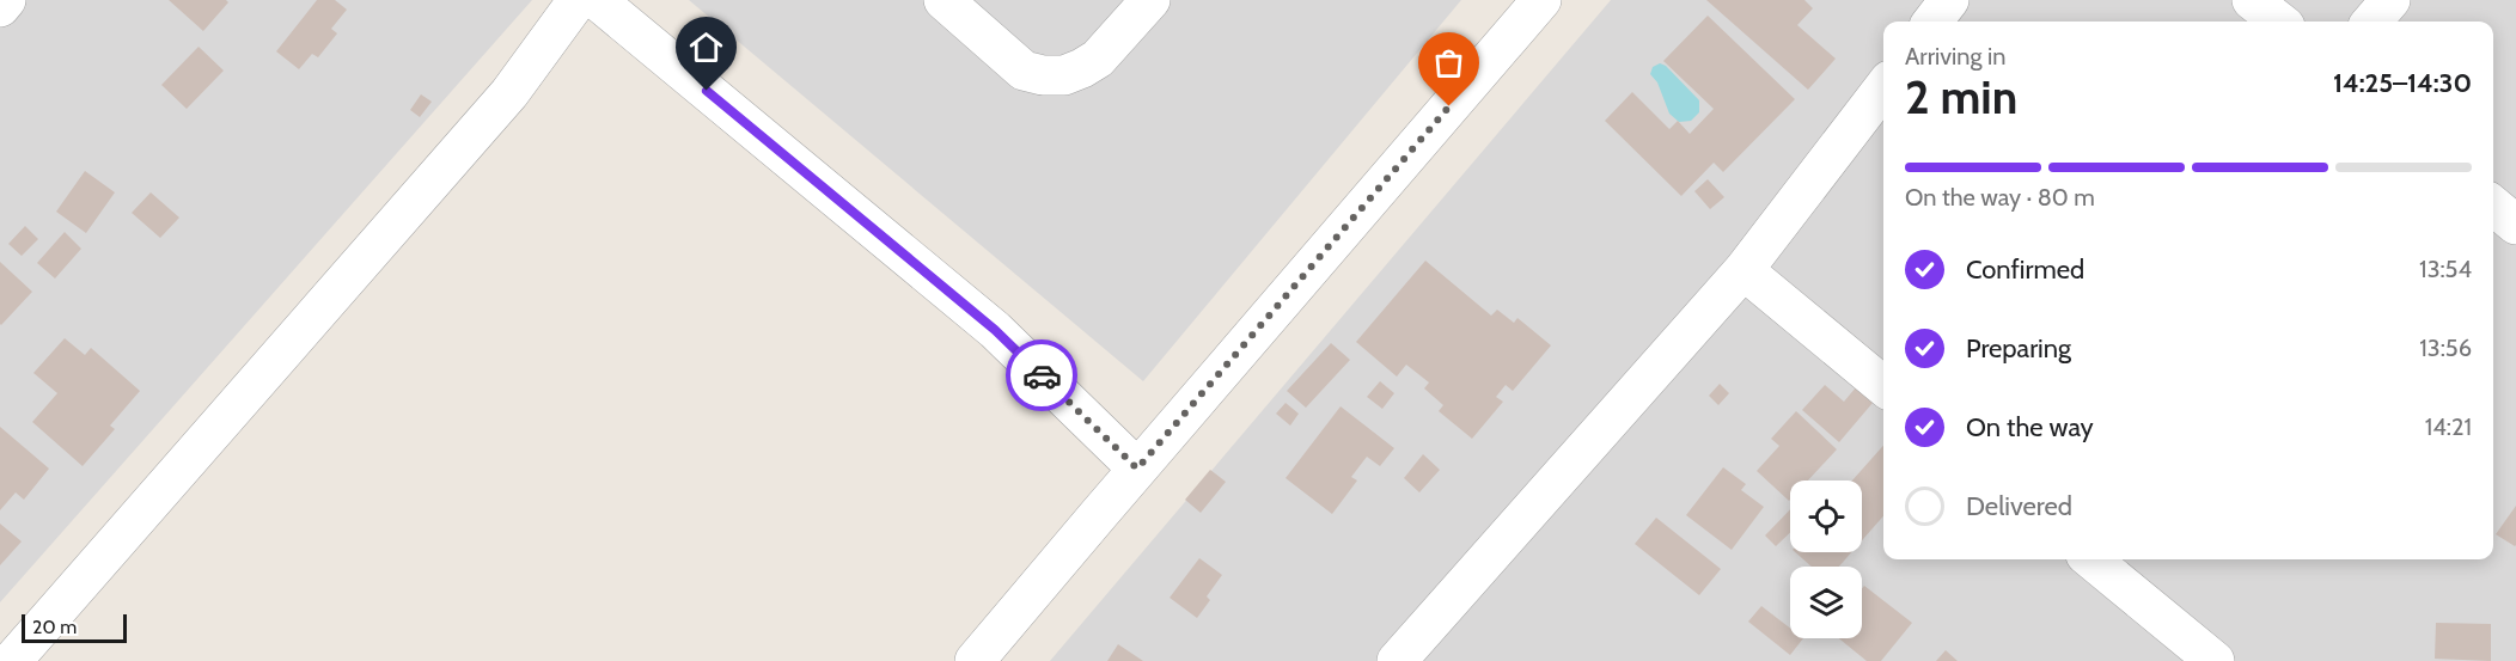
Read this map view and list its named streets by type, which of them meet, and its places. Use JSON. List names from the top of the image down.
{
  "scale_bar": "20 m",
  "page": {
    "heading": ["2 min", "Arriving in", "14:25–14:30"],
    "bar": "On the way · 80 m",
    "list": [
      ["Confirmed", "13:54"],
      ["Preparing", "13:56"],
      ["On the way", "14:21"],
      "Delivered"
    ],
    "scale": "20 m"
  }
}
